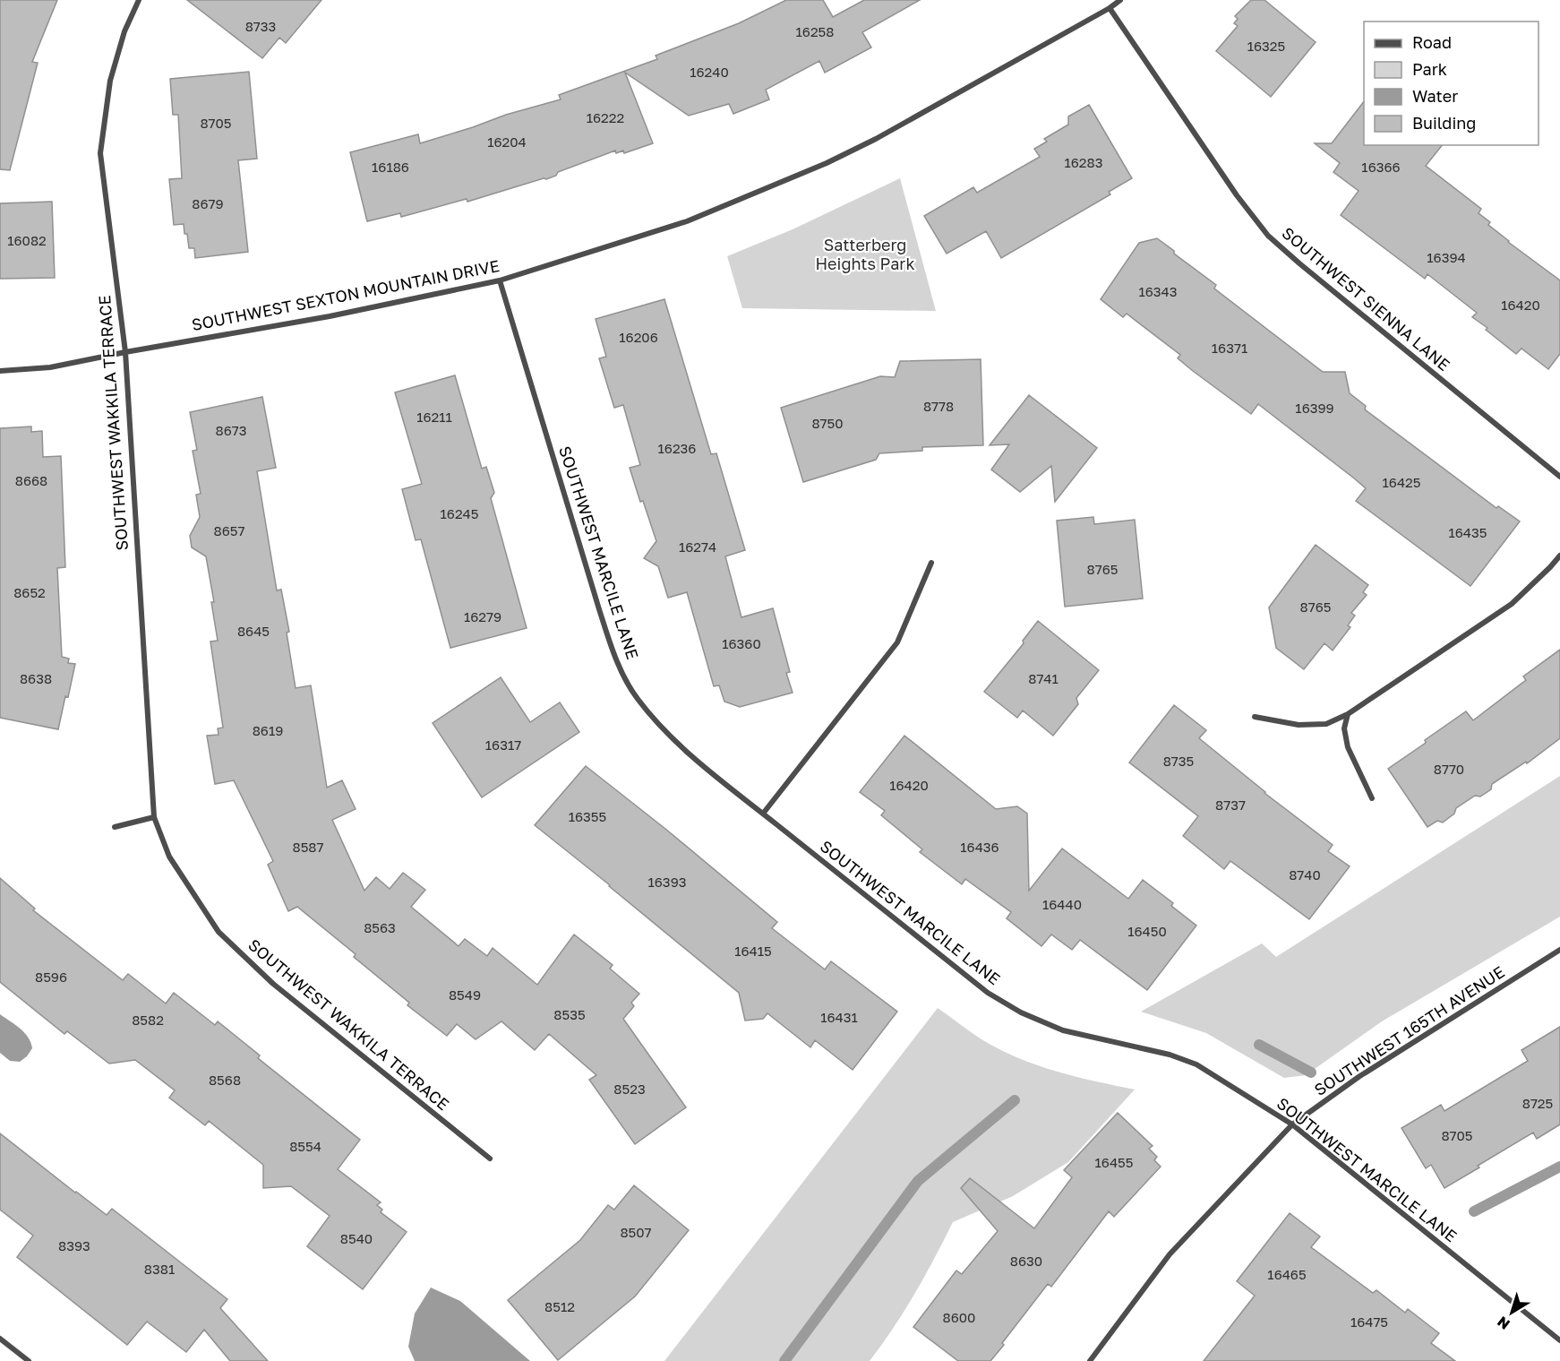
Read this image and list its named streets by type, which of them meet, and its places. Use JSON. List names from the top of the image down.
{
  "streets": {
    "street": [
      "SOUTHWEST SEXTON MOUNTAIN DRIVE",
      "SOUTHWEST SIENNA LANE",
      "SOUTHWEST WAKKILA TERRACE",
      "SOUTHWEST MARCILE LANE",
      "SOUTHWEST 165TH AVENUE"
    ]
  },
  "crossings": [
    ["SOUTHWEST SEXTON MOUNTAIN DRIVE", "SOUTHWEST SIENNA LANE"],
    ["SOUTHWEST SEXTON MOUNTAIN DRIVE", "SOUTHWEST WAKKILA TERRACE"],
    ["SOUTHWEST SEXTON MOUNTAIN DRIVE", "SOUTHWEST MARCILE LANE"],
    ["SOUTHWEST MARCILE LANE", "SOUTHWEST 165TH AVENUE"]
  ],
  "parks": ["Satterberg Heights Park"],
  "house_numbers": [
    "8733",
    "16258",
    "16325",
    "16240",
    "16222",
    "8705",
    "16204",
    "16283",
    "16186",
    "16366",
    "8679",
    "16082",
    "16394",
    "16343",
    "16420",
    "16206",
    "16371",
    "8778",
    "16399",
    "16211",
    "8750",
    "8673",
    "16236",
    "8668",
    "16425",
    "16245",
    "8657",
    "16435",
    "16274",
    "8765",
    "8652",
    "8765",
    "16279",
    "8645",
    "16360",
    "8638",
    "8741",
    "8619",
    "16317",
    "8735",
    "8770",
    "16420",
    "8737",
    "16355",
    "8587",
    "16436",
    "8740",
    "16393",
    "16440",
    "8563",
    "16450",
    "16415",
    "8596",
    "8549",
    "8535",
    "16431",
    "8582",
    "8568",
    "8523",
    "8725",
    "8705",
    "8554",
    "16455",
    "8507",
    "8540",
    "8393",
    "8630",
    "8381",
    "16465",
    "8512",
    "8600",
    "16475"
  ],
  "legend": [
    "Road",
    "Park",
    "Water",
    "Building"
  ],
  "north": "bottom left"
}
